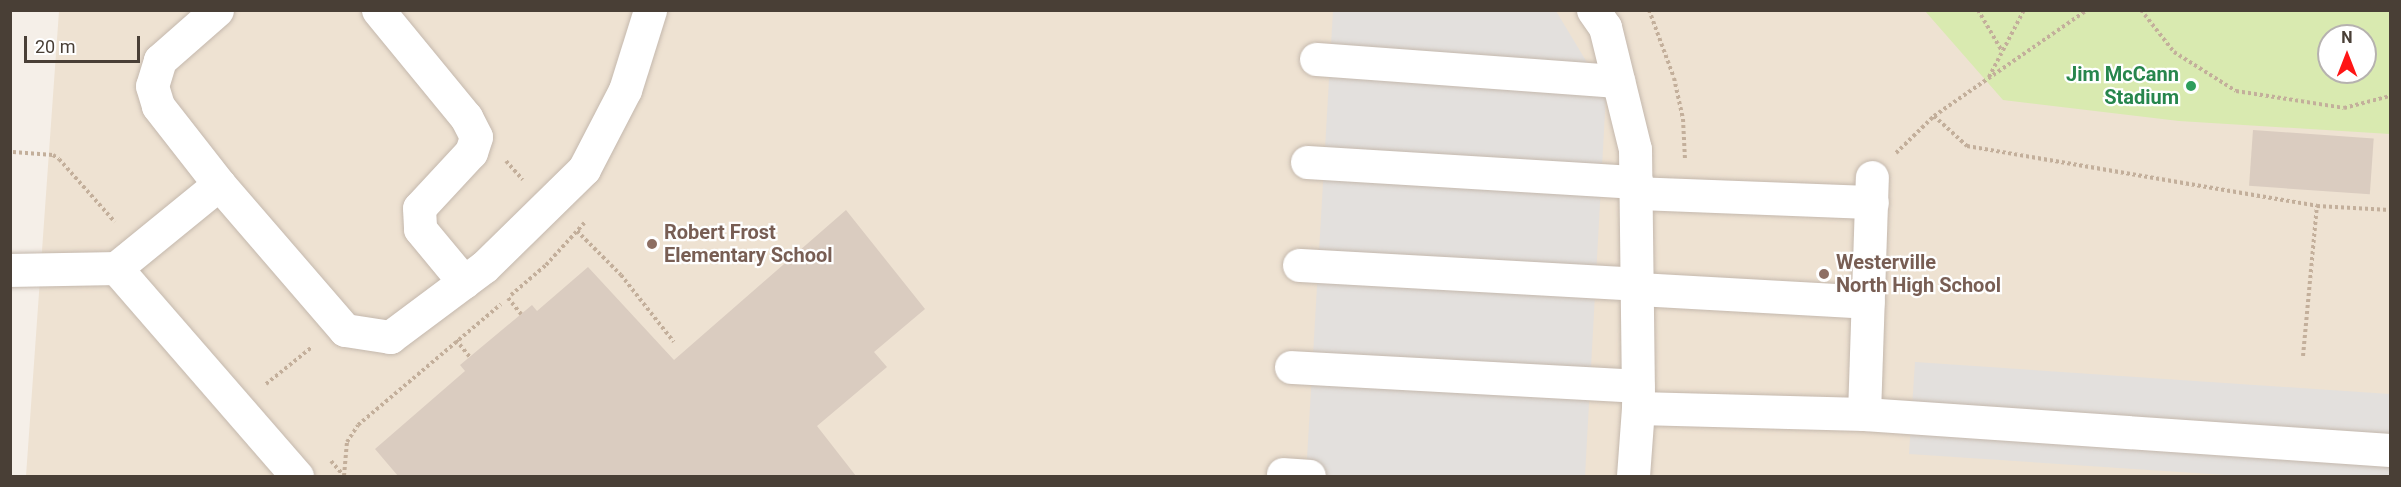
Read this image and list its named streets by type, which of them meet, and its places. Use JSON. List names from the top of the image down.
{
  "places": ["Jim McCann Stadium", "Robert Frost Elementary School", "Westerville North High School"],
  "scale_bar": "20 m",
  "north": "top"
}
